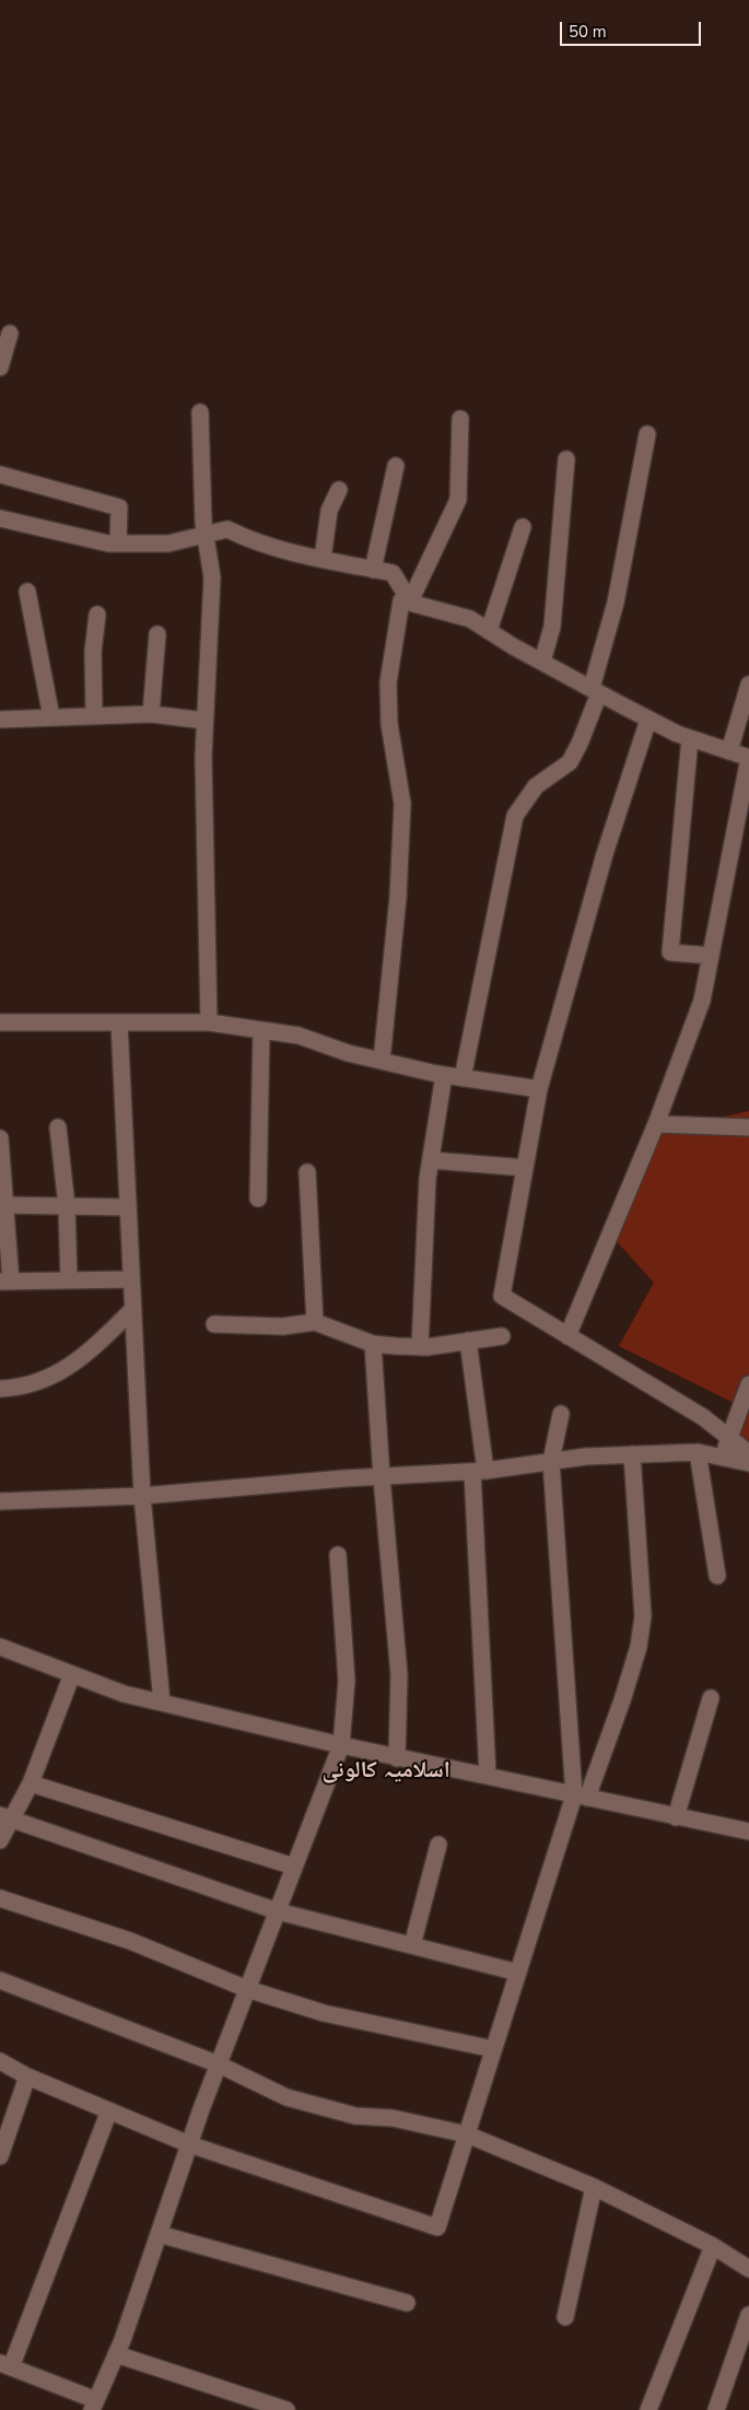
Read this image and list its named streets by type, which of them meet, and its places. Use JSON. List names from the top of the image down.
{
  "districts": ["اسلامیہ کالونی"],
  "scale_bar": "50 m"
}
